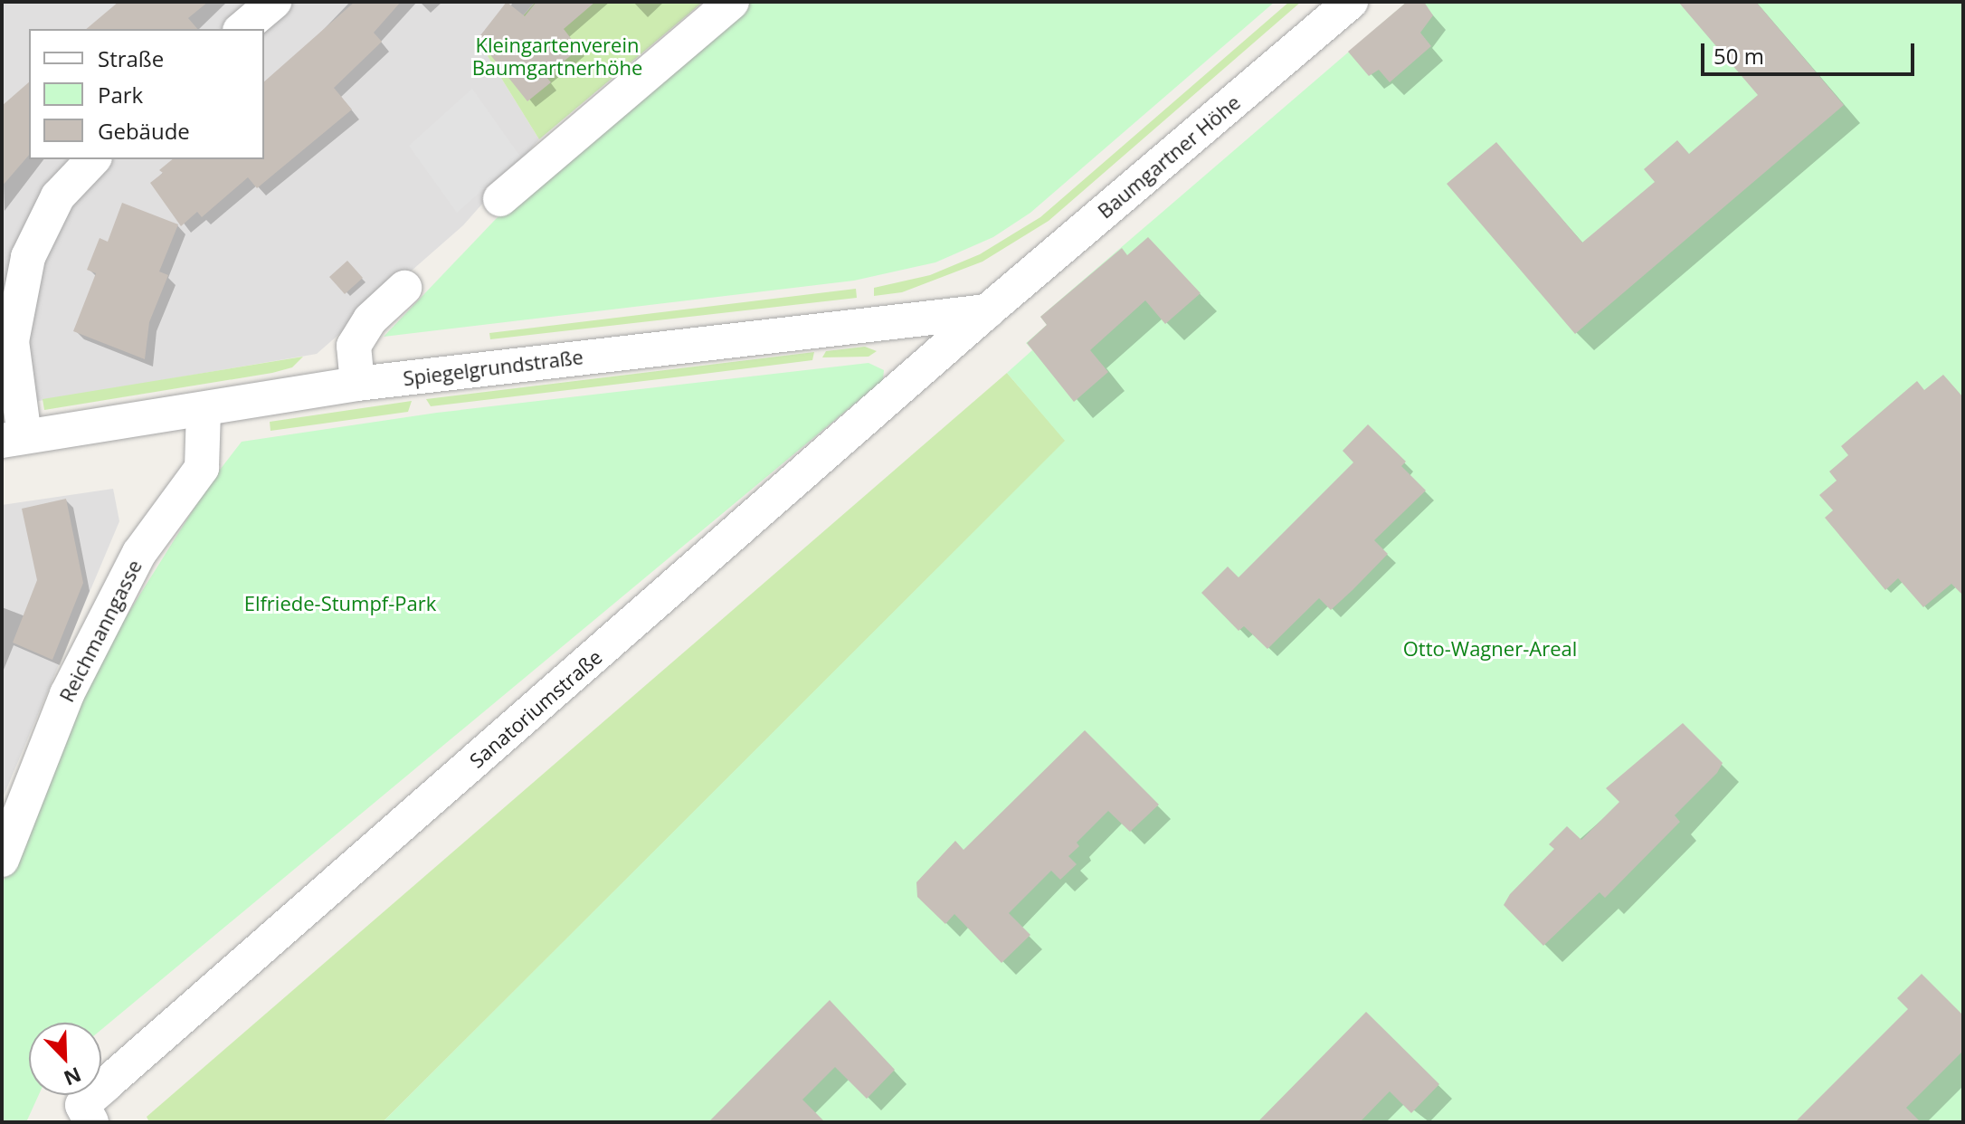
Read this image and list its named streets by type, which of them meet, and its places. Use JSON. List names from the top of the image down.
{
  "streets": {
    "street": [
      "Baumgartner Höhe",
      "Spiegelgrundstraße",
      "Reichmanngasse",
      "Sanatoriumstraße"
    ]
  },
  "crossings": [
    ["Baumgartner Höhe", "Spiegelgrundstraße"],
    ["Baumgartner Höhe", "Sanatoriumstraße"],
    ["Spiegelgrundstraße", "Reichmanngasse"],
    ["Spiegelgrundstraße", "Sanatoriumstraße"]
  ],
  "parks": ["Kleingartenverein Baumgartnerhöhe", "Elfriede-Stumpf-Park", "Otto-Wagner-Areal"],
  "legend": ["Straße", "Park", "Gebäude"],
  "scale_bar": "50 m",
  "north": "bottom right"
}
